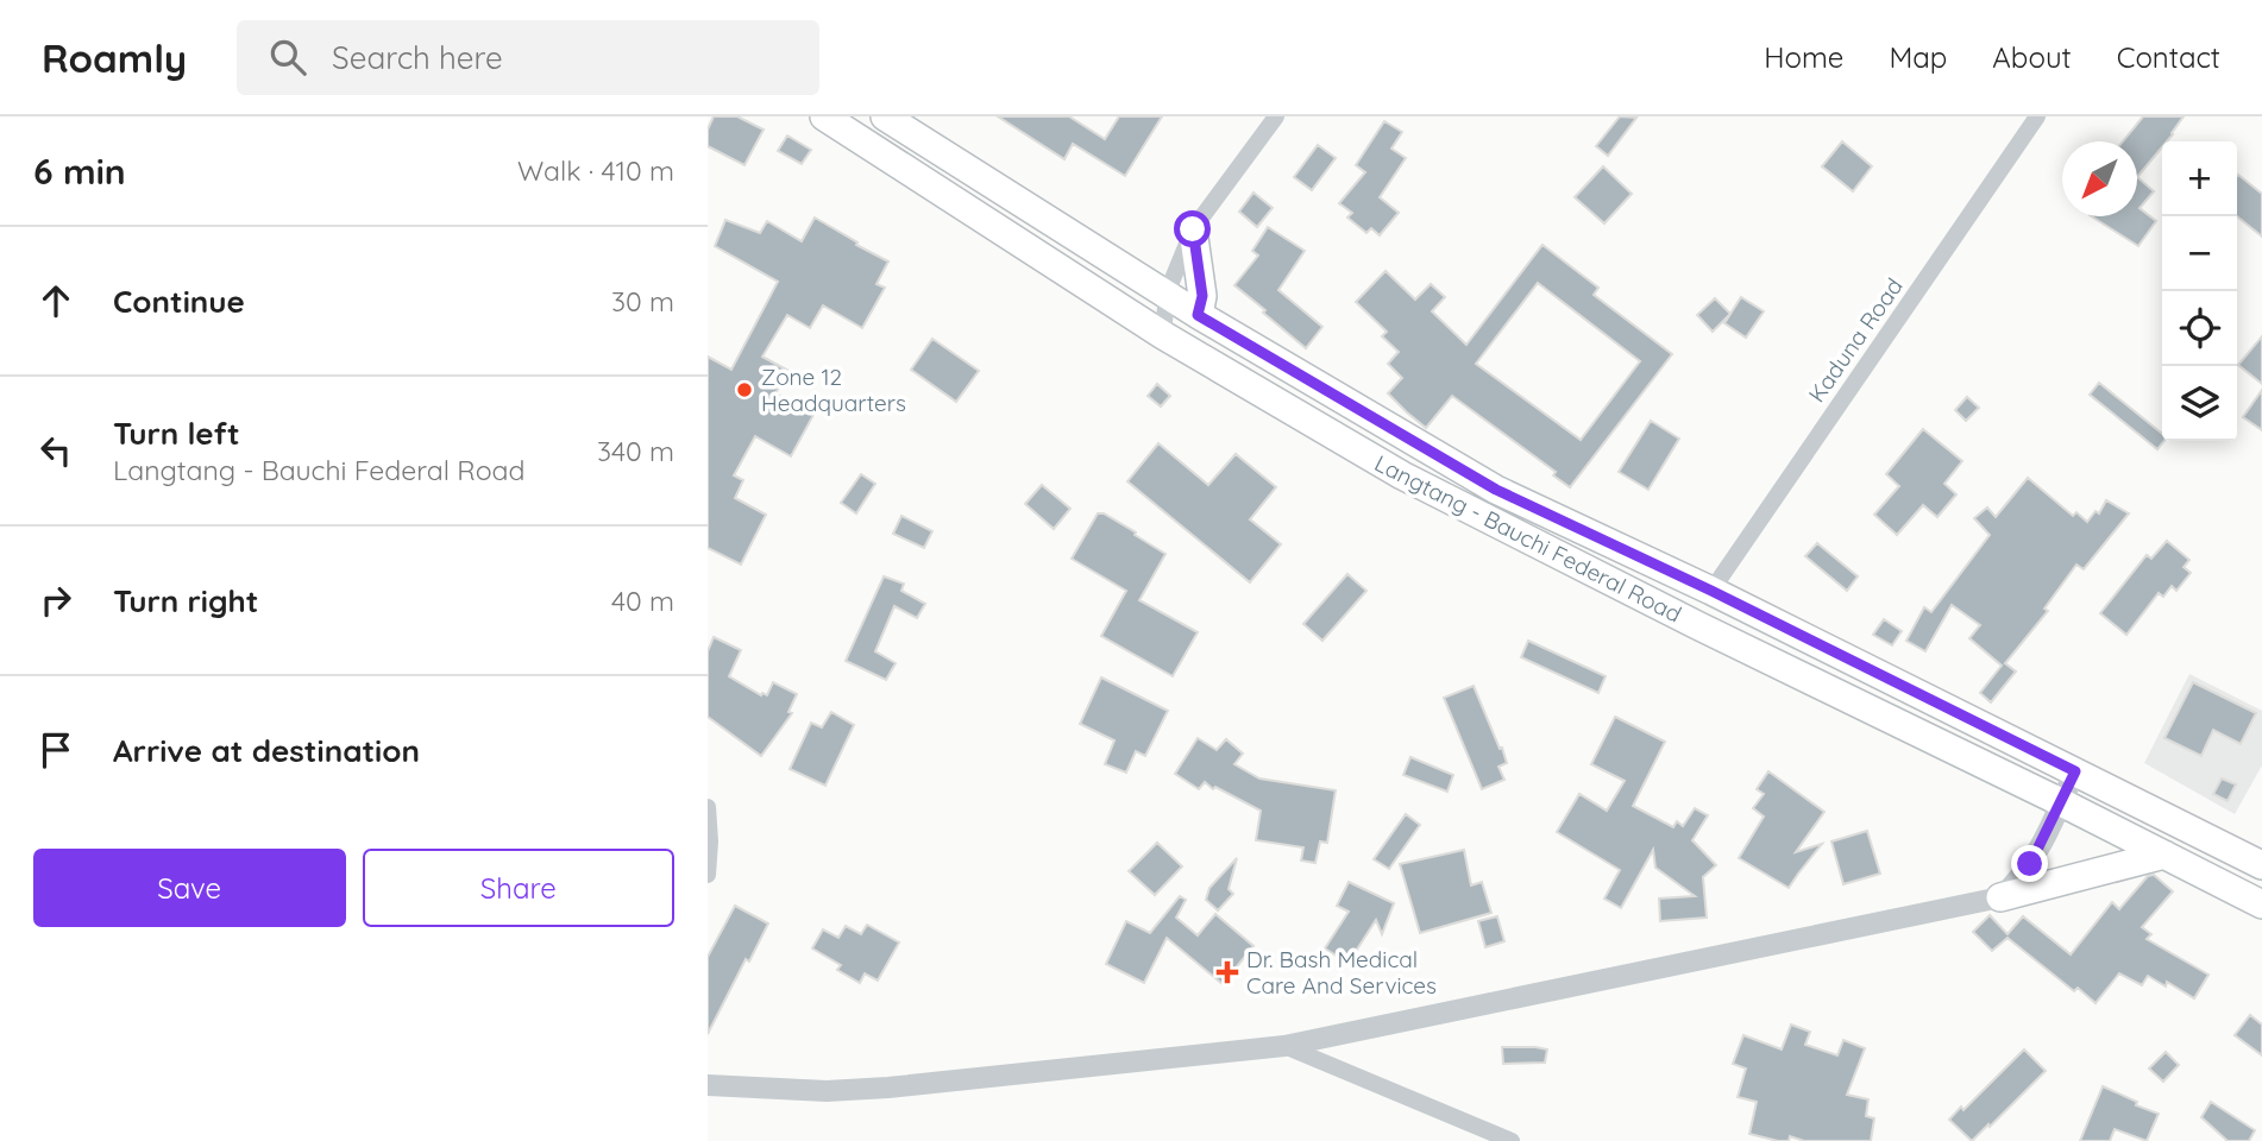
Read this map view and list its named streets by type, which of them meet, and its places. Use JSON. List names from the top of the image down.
{
  "streets": {
    "main road": ["Langtang - Bauchi Federal Road"],
    "street": ["Kaduna Road"]
  },
  "crossings": [
    ["Kaduna Road", "Langtang - Bauchi Federal Road"]
  ],
  "places": {
    "other": ["Zone 12 Headquarters"],
    "health": ["Dr. Bash Medical Care And Services"]
  },
  "north": "bottom left",
  "page": {
    "header": "Roamly",
    "search": "Search here",
    "nav": [
      "Home",
      "Map",
      "About",
      "Contact"
    ],
    "heading": ["6 min", "Walk · 410 m"],
    "map_buttons": ["+", "−"],
    "list": [
      ["Continue", "30 m"],
      ["Turn left", "Langtang - Bauchi Federal Road", "340 m"],
      ["Turn right", "40 m"],
      "Arrive at destination"
    ],
    "buttons": ["Save", "Share"]
  }
}
